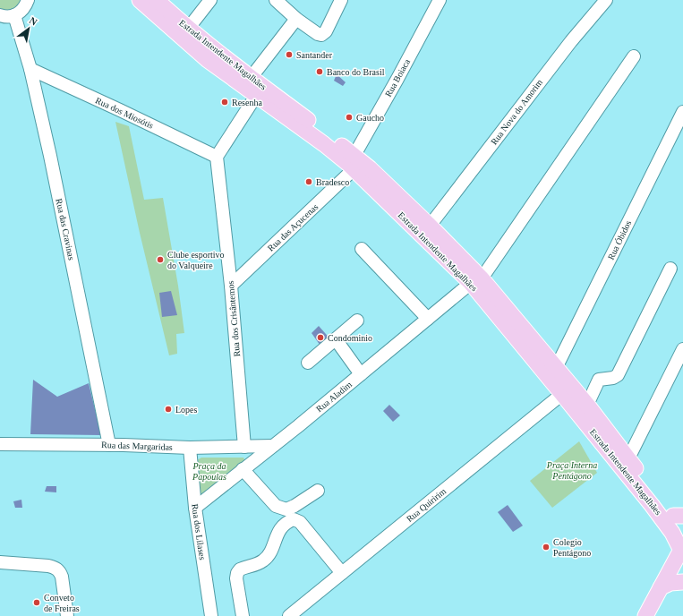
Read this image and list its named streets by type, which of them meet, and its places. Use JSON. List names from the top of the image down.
{
  "streets": {
    "main road": ["Estrada Intendente Magalhães"],
    "street": [
      "Rua Boiaca",
      "Rua Nova do Amorim",
      "Rua dos Miosótis",
      "Rua das Açucenas",
      "Rua das Cravinas",
      "Rua Óbidos",
      "Rua dos Crisântemos",
      "Rua Aladim",
      "Rua das Margaridas",
      "Rua Quiririm",
      "Rua dos Lilases"
    ]
  },
  "crossings": [
    ["Estrada Intendente Magalhães", "Rua Boiaca"],
    ["Estrada Intendente Magalhães", "Rua Nova do Amorim"],
    ["Estrada Intendente Magalhães", "Rua das Açucenas"],
    ["Estrada Intendente Magalhães", "Rua Óbidos"],
    ["Estrada Intendente Magalhães", "Rua Aladim"],
    ["Estrada Intendente Magalhães", "Rua Quiririm"],
    ["Rua Boiaca", "Rua das Açucenas"],
    ["Rua dos Miosótis", "Rua das Cravinas"],
    ["Rua dos Miosótis", "Rua dos Crisântemos"],
    ["Rua das Açucenas", "Rua dos Crisântemos"],
    ["Rua das Cravinas", "Rua das Margaridas"],
    ["Rua dos Crisântemos", "Rua das Margaridas"],
    ["Rua Aladim", "Rua das Margaridas"],
    ["Rua Aladim", "Rua dos Lilases"],
    ["Rua das Margaridas", "Rua dos Lilases"]
  ],
  "parks": ["Praça Interna Pentágono", "Praça da Papoulas"],
  "places": [
    "Santander",
    "Banco do Brasil",
    "Resenha",
    "Gaucho",
    "Bradesco",
    "Clube esportivo do Valqueire",
    "Condominio",
    "Lopes",
    "Colegio Pentágono",
    "Conveto de Freiras"
  ],
  "north": "top right"
}
